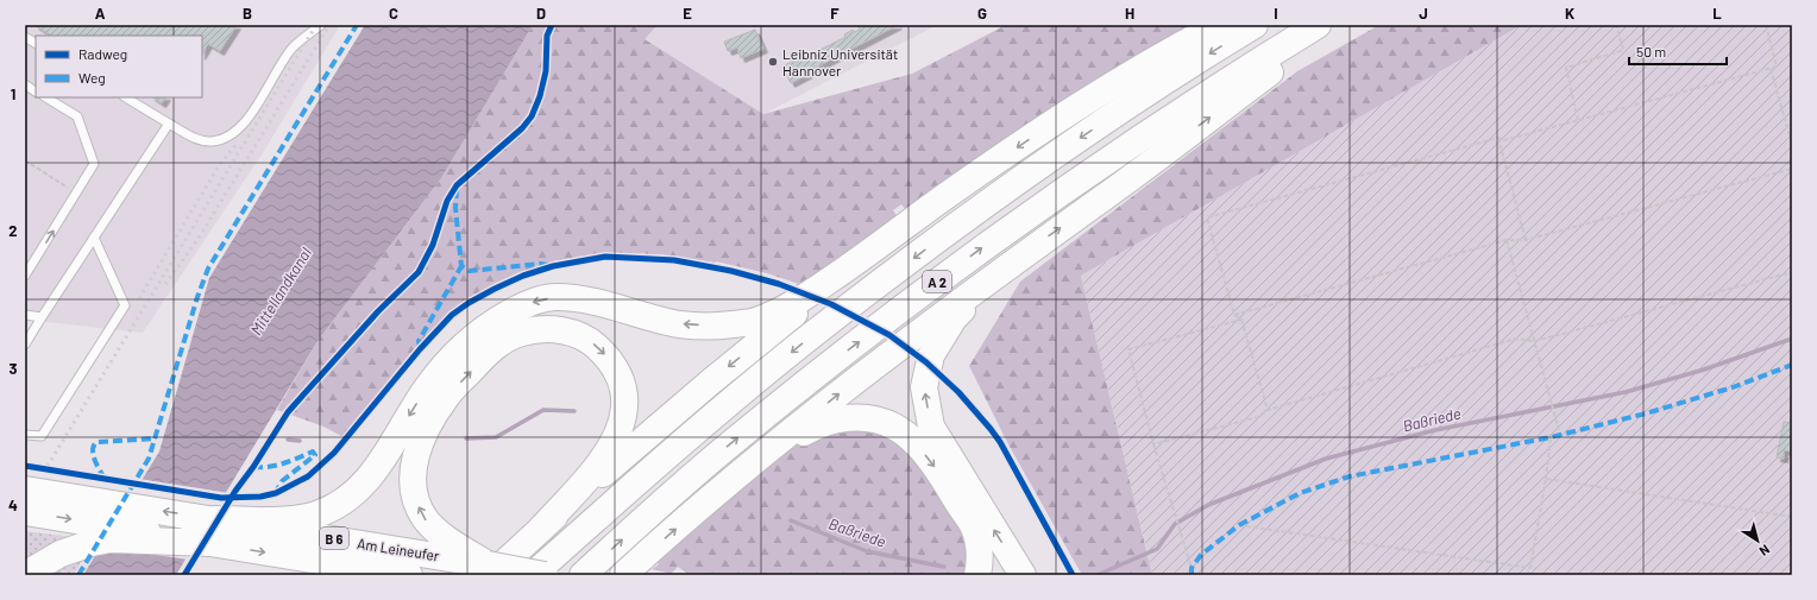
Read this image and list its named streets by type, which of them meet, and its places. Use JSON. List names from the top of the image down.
{
  "streets": {
    "highway": ["A 2", "B 6", "Am Leineufer"]
  },
  "water": ["Mittellandkanal", "Baßriede"],
  "places": ["Leibniz Universität Hannover"],
  "legend": ["Radweg", "Weg"],
  "scale_bar": "50 m",
  "north": "bottom right",
  "grid": {
    "columns": [
      "A",
      "B",
      "C",
      "D",
      "E",
      "F",
      "G",
      "H",
      "I",
      "J",
      "K",
      "L"
    ],
    "rows": [
      "1",
      "2",
      "3",
      "4"
    ]
  }
}
